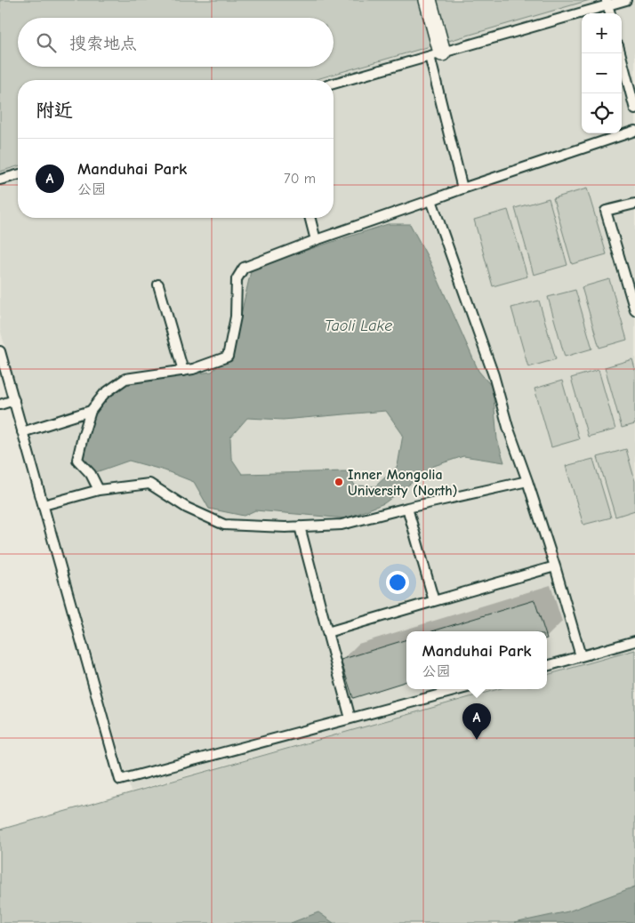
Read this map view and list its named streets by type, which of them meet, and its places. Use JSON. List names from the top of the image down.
{
  "water": ["Taoli Lake"],
  "places": ["Inner Mongolia University (North)"],
  "page": {
    "map_buttons": ["+", "−"],
    "search": "搜索地点",
    "heading": "附近",
    "list": [
      {
        "mark": "A",
        "name": "Manduhai Park",
        "note": "公园",
        "value": "70 m"
      }
    ],
    "popup": ["Manduhai Park", "公园"],
    "pins": "A"
  }
}
